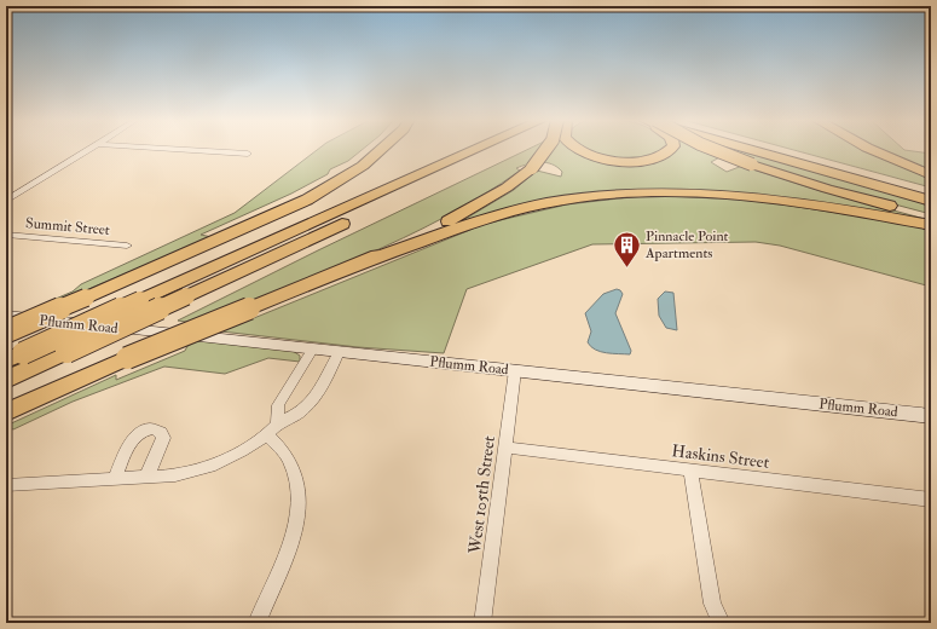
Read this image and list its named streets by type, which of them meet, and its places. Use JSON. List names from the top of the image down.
{
  "streets": {
    "main road": ["Pflumm Road"],
    "street": ["Summit Street", "Haskins Street", "West 105th Street"]
  },
  "crossings": [
    ["Pflumm Road", "West 105th Street"],
    ["Haskins Street", "West 105th Street"]
  ],
  "places": {
    "building": ["Pinnacle Point Apartments"]
  }
}
